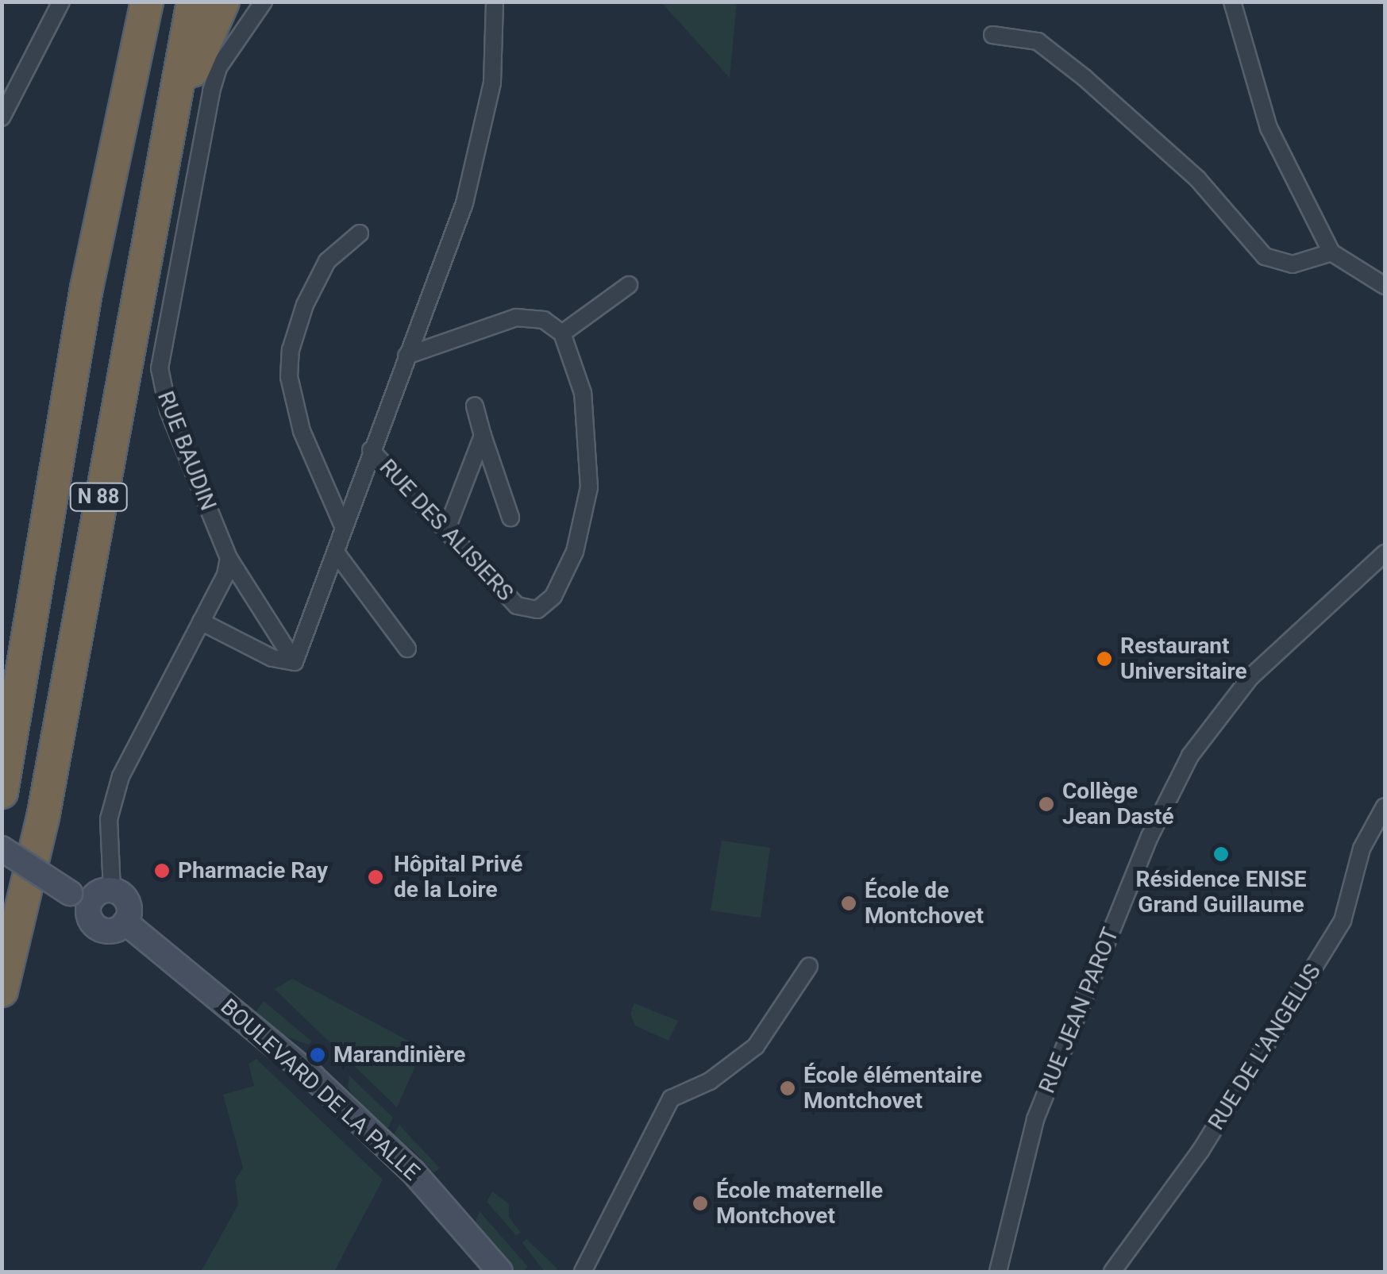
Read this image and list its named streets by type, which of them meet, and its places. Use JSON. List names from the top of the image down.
{
  "streets": {
    "highway": ["N 88"],
    "street": [
      "RUE BAUDIN",
      "RUE DES ALISIERS",
      "RUE JEAN PAROT",
      "RUE DE L'ANGELUS",
      "BOULEVARD DE LA PALLE"
    ]
  },
  "places": [
    "Restaurant Universitaire",
    "Collège Jean Dasté",
    "Résidence ENISE Grand Guillaume",
    "Pharmacie Ray",
    "Hôpital Privé de la Loire",
    "École de Montchovet",
    "Marandinière",
    "École élémentaire Montchovet",
    "École maternelle Montchovet"
  ]
}
